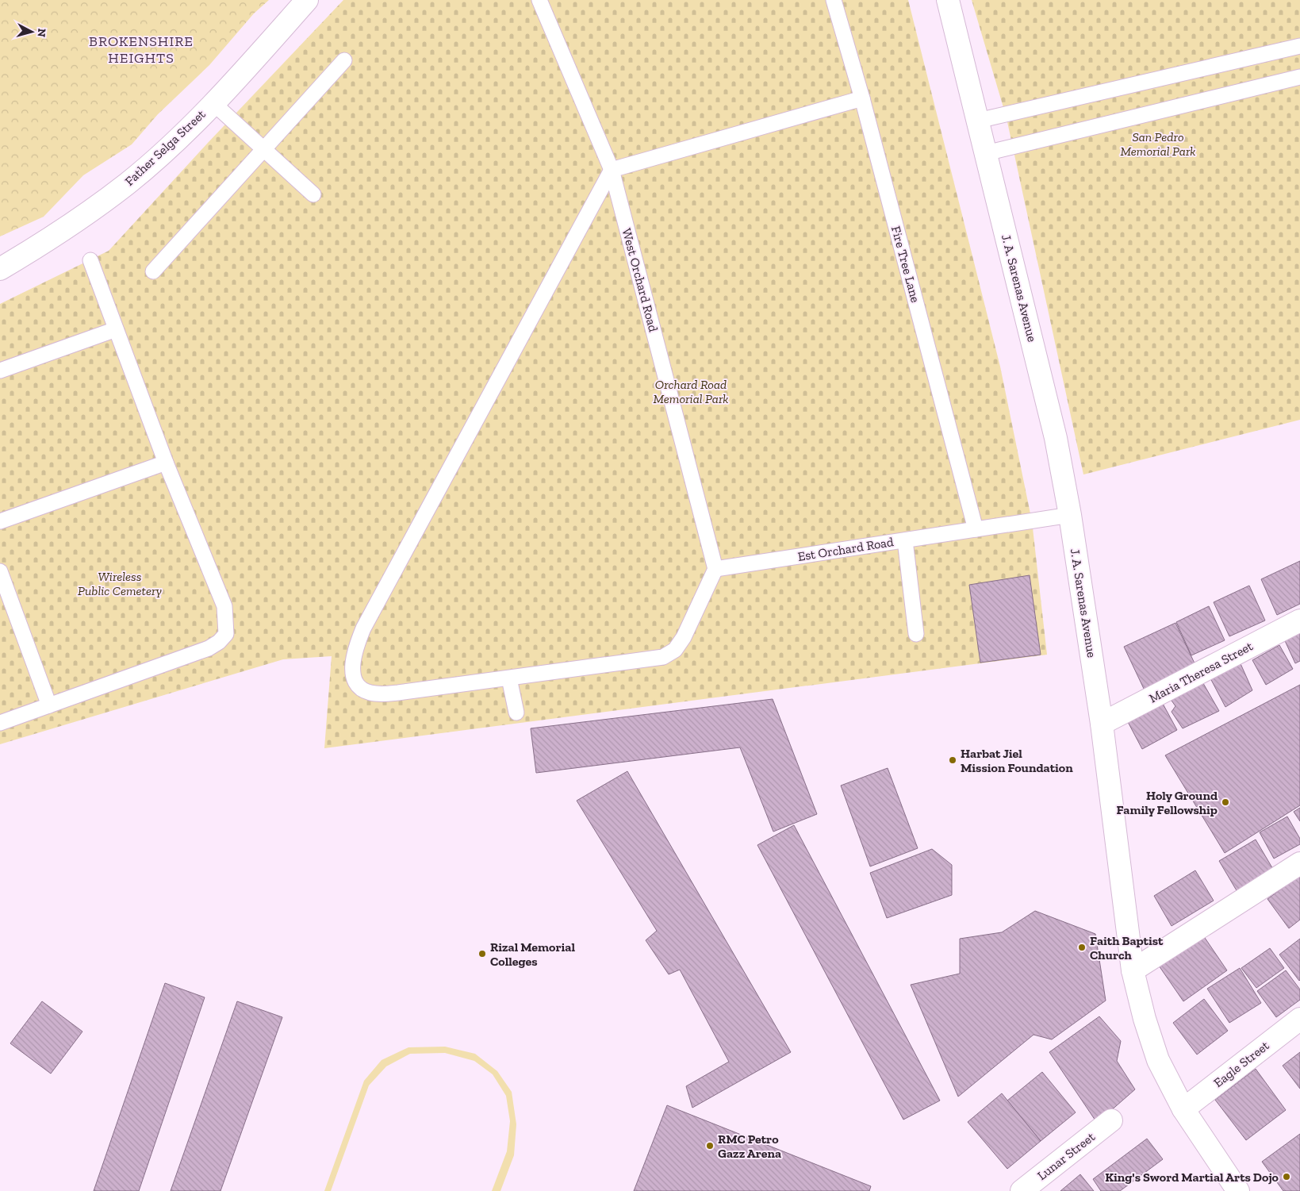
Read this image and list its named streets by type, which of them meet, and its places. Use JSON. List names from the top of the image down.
{
  "streets": {
    "main road": [
      "Father Selga Street",
      "J. A. Sarenas Avenue",
      "Maria Theresa Street",
      "Eagle Street",
      "Lunar Street"
    ],
    "lane": ["Fire Tree Lane", "West Orchard Road", "Est Orchard Road"]
  },
  "crossings": [
    ["Fire Tree Lane", "Est Orchard Road"],
    ["West Orchard Road", "Est Orchard Road"],
    ["J. A. Sarenas Avenue", "Est Orchard Road"],
    ["J. A. Sarenas Avenue", "Maria Theresa Street"],
    ["J. A. Sarenas Avenue", "Eagle Street"]
  ],
  "districts": ["BROKENSHIRE HEIGHTS"],
  "parks": ["San Pedro Memorial Park", "Orchard Road Memorial Park", "Wireless Public Cemetery"],
  "places": [
    "Harbat Jiel Mission Foundation",
    "Holy Ground Family Fellowship",
    "Faith Baptist Church",
    "Rizal Memorial Colleges",
    "RMC Petro Gazz Arena",
    "King's Sword Martial Arts Dojo"
  ],
  "north": "right"
}
